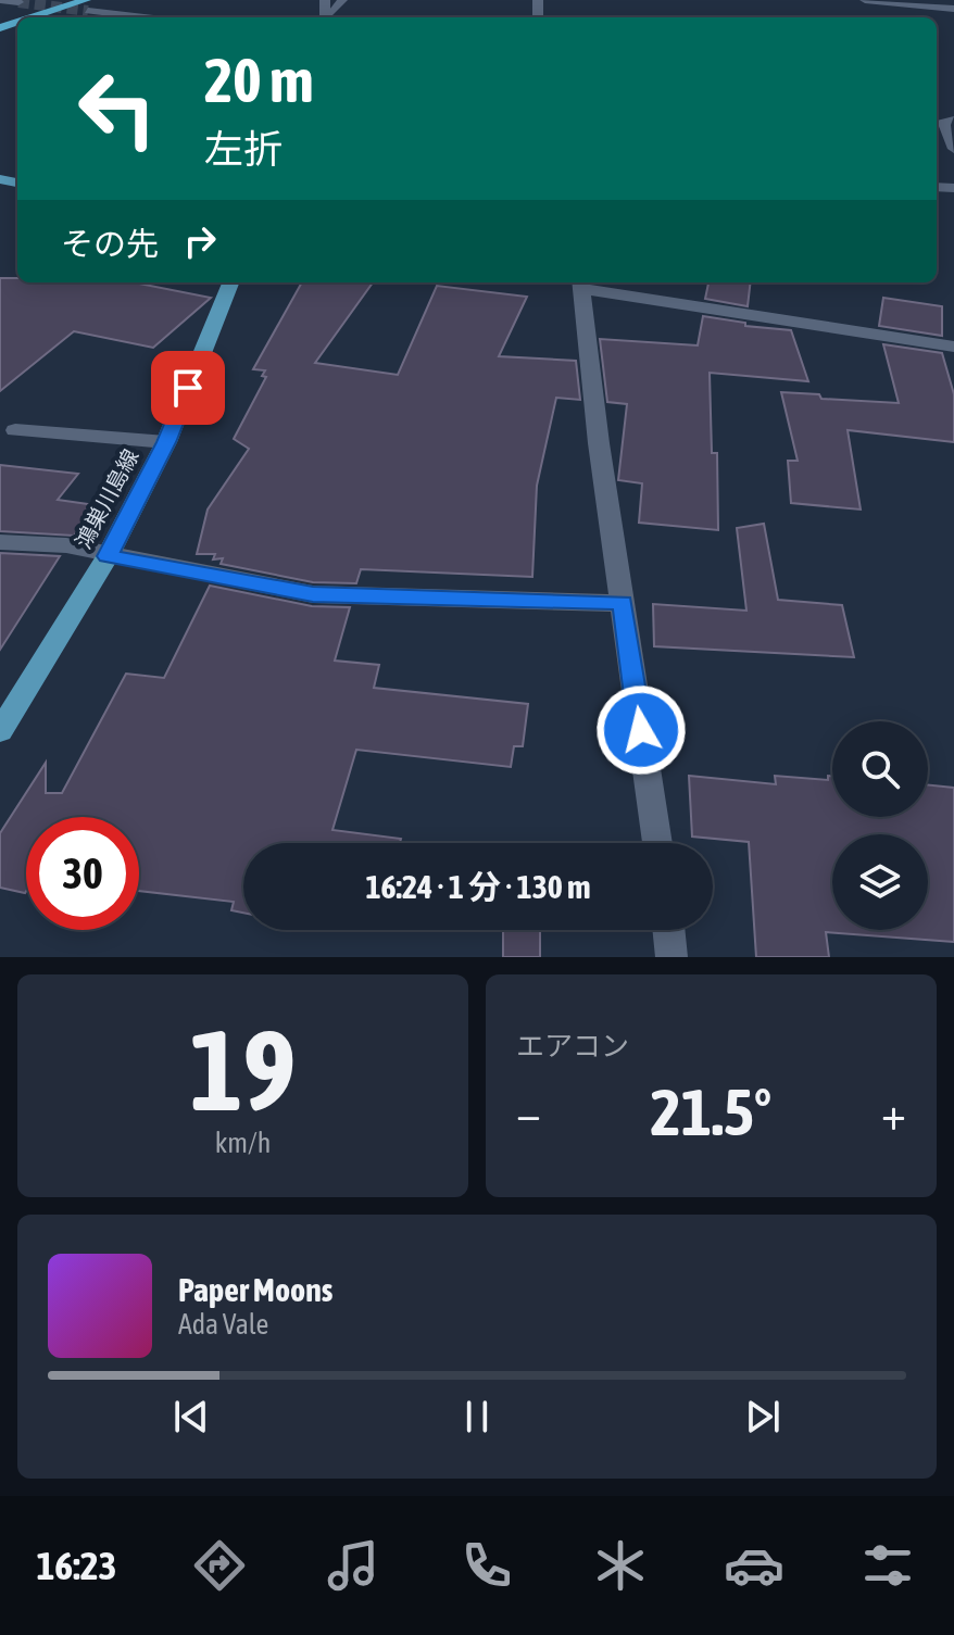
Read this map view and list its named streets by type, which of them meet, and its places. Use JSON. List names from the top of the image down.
{
  "streets": {
    "main road": ["鴻巣川島線"]
  },
  "page": {
    "turn": ["20 m", "左折"],
    "then": "その先",
    "limit": "30",
    "trip": "16:24 · 1 分 · 130 m",
    "tile": [
      ["19", "km/h"],
      "エアコン"
    ],
    "heat": ["−", "21.5°", "+"],
    "song": ["Paper Moons", "Ada Vale"],
    "tabs": "16:23"
  }
}
